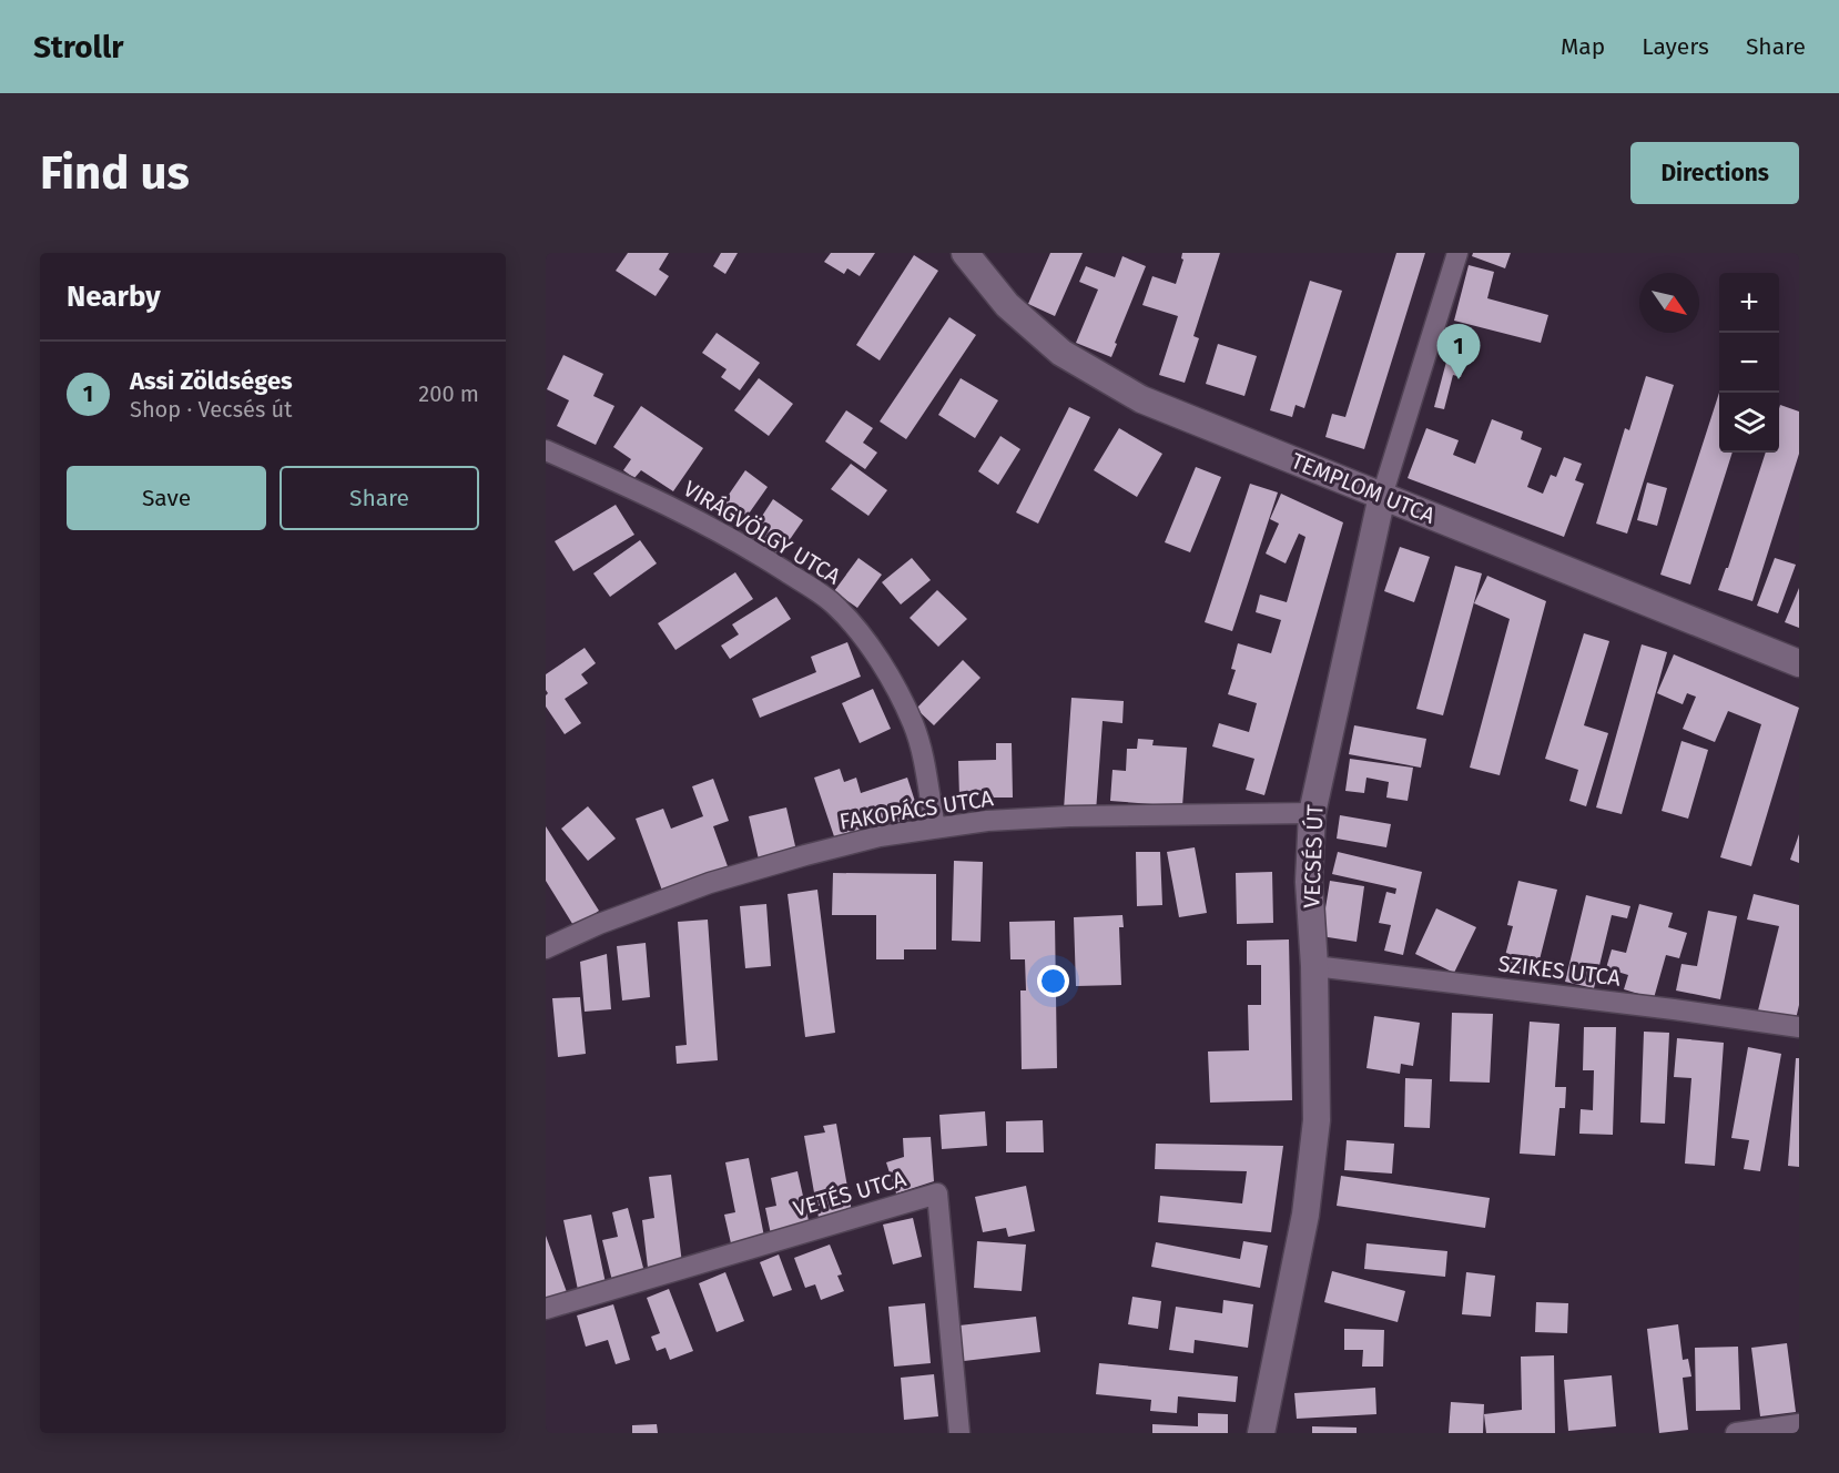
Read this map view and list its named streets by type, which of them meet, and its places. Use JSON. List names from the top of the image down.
{
  "streets": {
    "street": [
      "TEMPLOM UTCA",
      "VIRÁGVÖLGY UTCA",
      "FAKOPÁCS UTCA",
      "VECSÉS ÚT",
      "SZIKES UTCA",
      "VETÉS UTCA"
    ]
  },
  "crossings": [
    ["TEMPLOM UTCA", "VECSÉS ÚT"],
    ["VIRÁGVÖLGY UTCA", "FAKOPÁCS UTCA"],
    ["FAKOPÁCS UTCA", "VECSÉS ÚT"],
    ["VECSÉS ÚT", "SZIKES UTCA"]
  ],
  "north": "bottom right",
  "page": {
    "header": "Strollr",
    "nav": ["Map", "Layers", "Share"],
    "buttons": [
      "Directions",
      ["Save", "Share"]
    ],
    "title": "Find us",
    "heading": "Nearby",
    "map_buttons": ["+", "−"],
    "pins": "1",
    "list": [
      {
        "mark": "1",
        "name": "Assi Zöldséges",
        "note": "Shop · Vecsés út",
        "value": "200 m"
      }
    ]
  }
}
